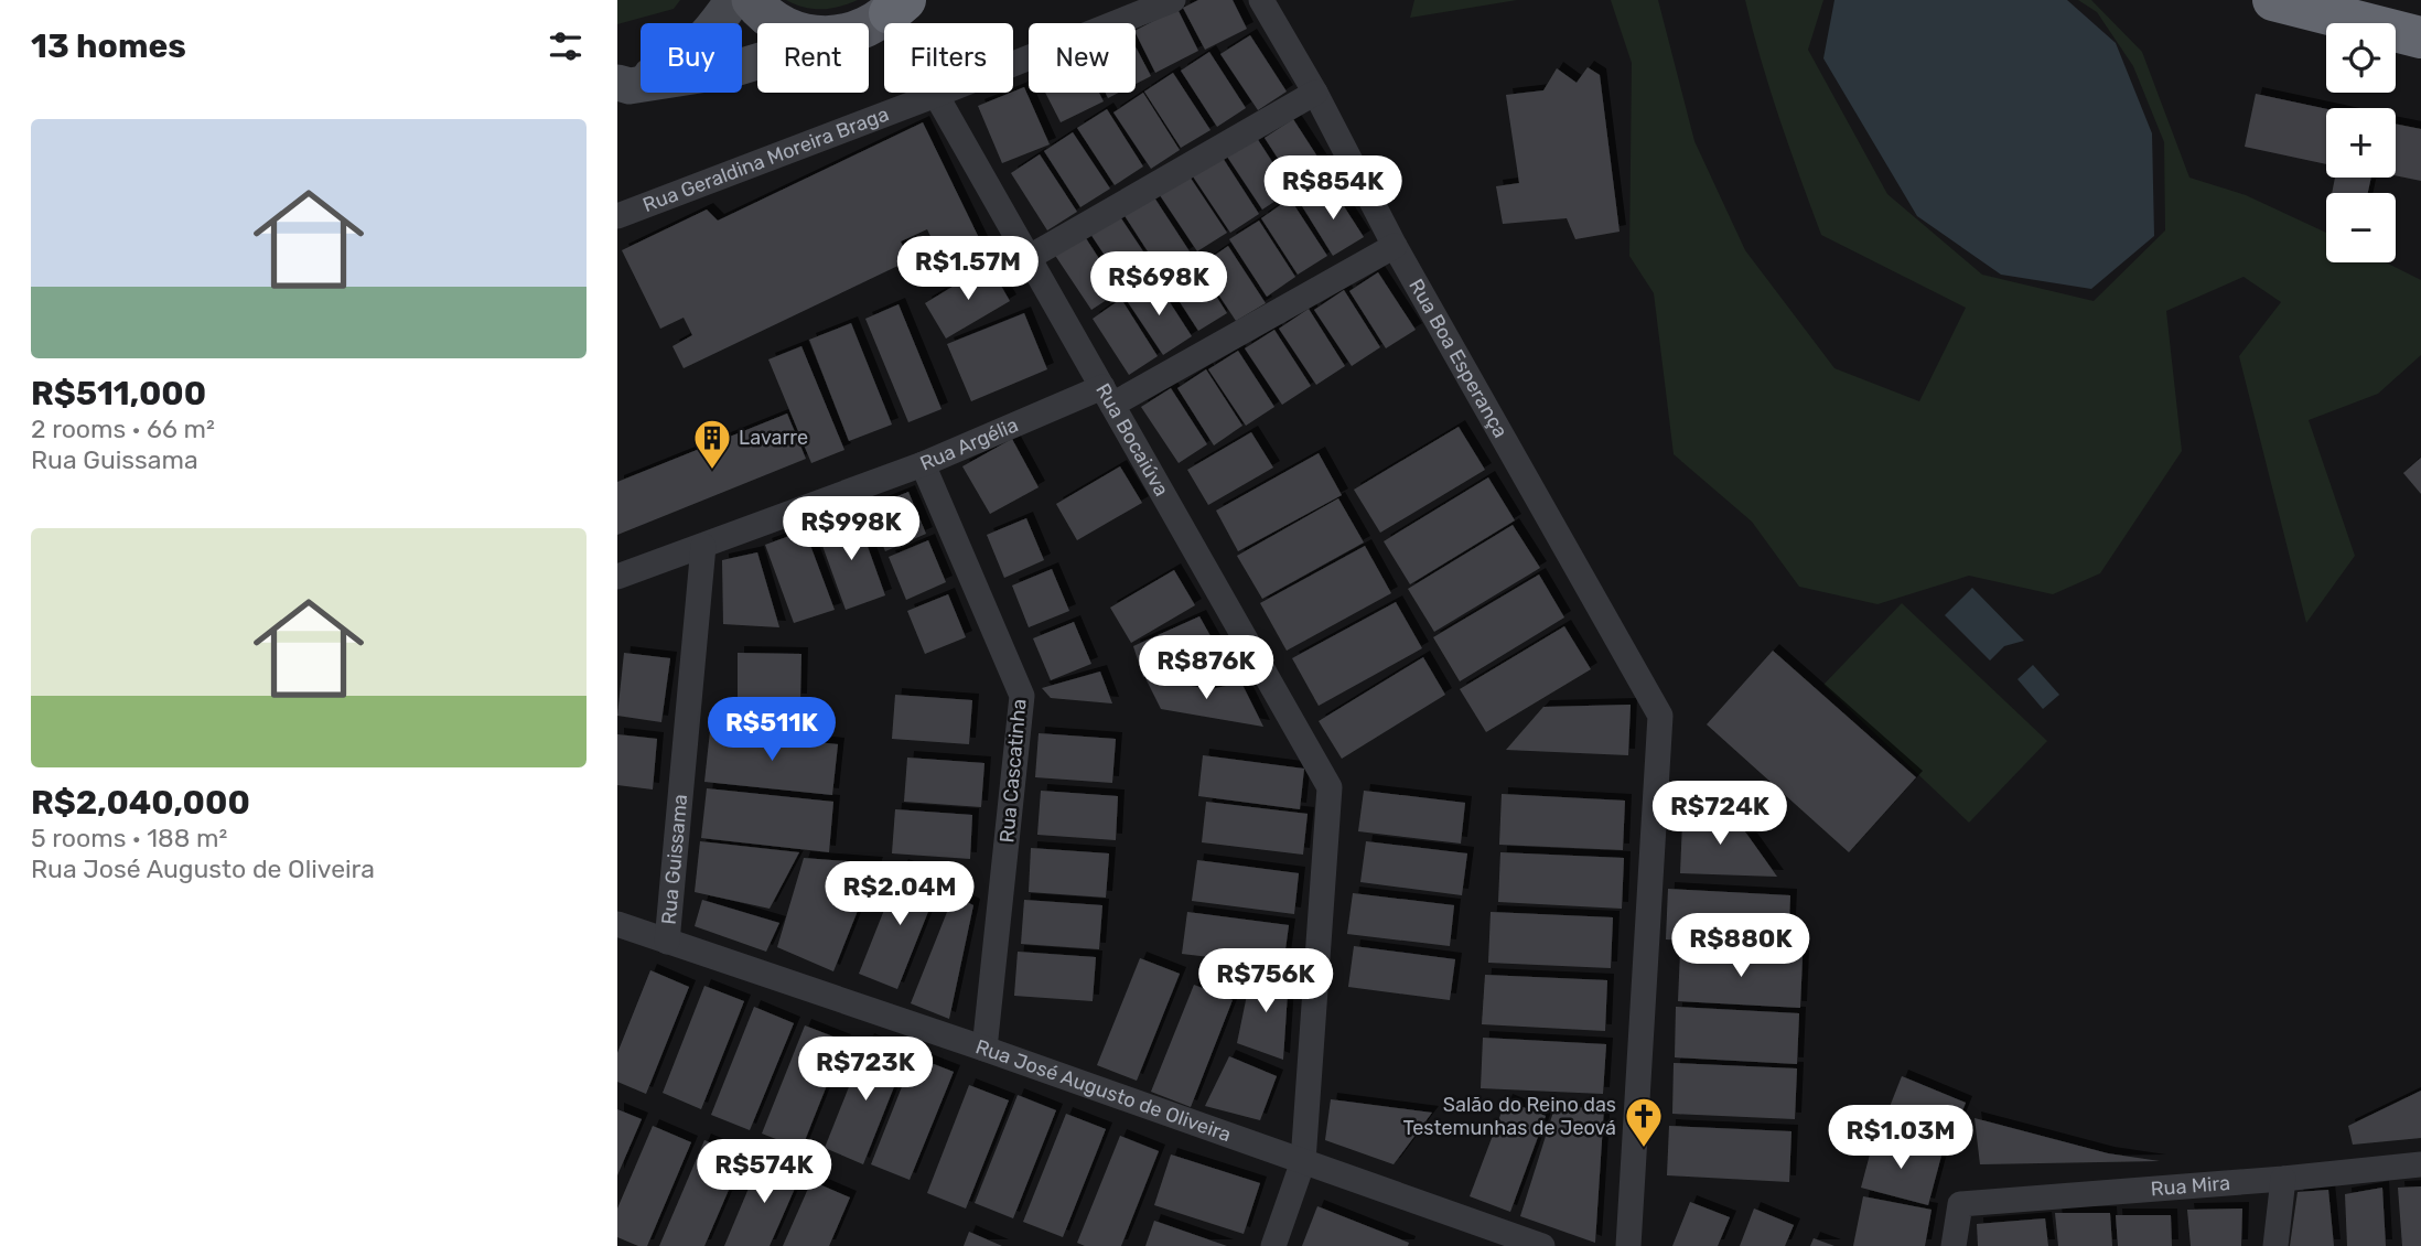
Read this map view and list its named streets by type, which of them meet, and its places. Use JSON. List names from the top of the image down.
{
  "streets": {
    "street": [
      "Rua Geraldina Moreira Braga",
      "Rua Boa Esperança",
      "Rua Bocaiúva",
      "Rua Argélia",
      "Rua Cascatinha",
      "Rua Guissama",
      "Rua José Augusto de Oliveira",
      "Rua Mira"
    ]
  },
  "crossings": [
    ["Rua Geraldina Moreira Braga", "Rua Bocaiúva"],
    ["Rua Boa Esperança", "Rua Argélia"],
    ["Rua Bocaiúva", "Rua Argélia"],
    ["Rua Bocaiúva", "Rua José Augusto de Oliveira"],
    ["Rua Argélia", "Rua Cascatinha"],
    ["Rua Argélia", "Rua Guissama"],
    ["Rua Cascatinha", "Rua José Augusto de Oliveira"],
    ["Rua Guissama", "Rua José Augusto de Oliveira"]
  ],
  "places": {
    "building": ["Lavarre"],
    "church": ["Salão do Reino das Testemunhas de Jeová"]
  },
  "page": {
    "heading": "13 homes",
    "map_buttons": ["+", "−"],
    "chip": [
      "Buy",
      "Rent",
      "Filters",
      "New"
    ],
    "list": [
      {
        "name": "R$511,000",
        "note": "2 rooms · 66 m² · Rua Guissama"
      },
      {
        "name": "R$2,040,000",
        "note": "5 rooms · 188 m² · Rua José Augusto de Oliveira"
      }
    ],
    "price": [
      "R$854K",
      "R$1.57M",
      "R$698K",
      "R$998K",
      "R$876K",
      "R$511K",
      "R$724K",
      "R$2.04M",
      "R$880K",
      "R$756K",
      "R$723K",
      "R$1.03M",
      "R$574K"
    ]
  }
}
